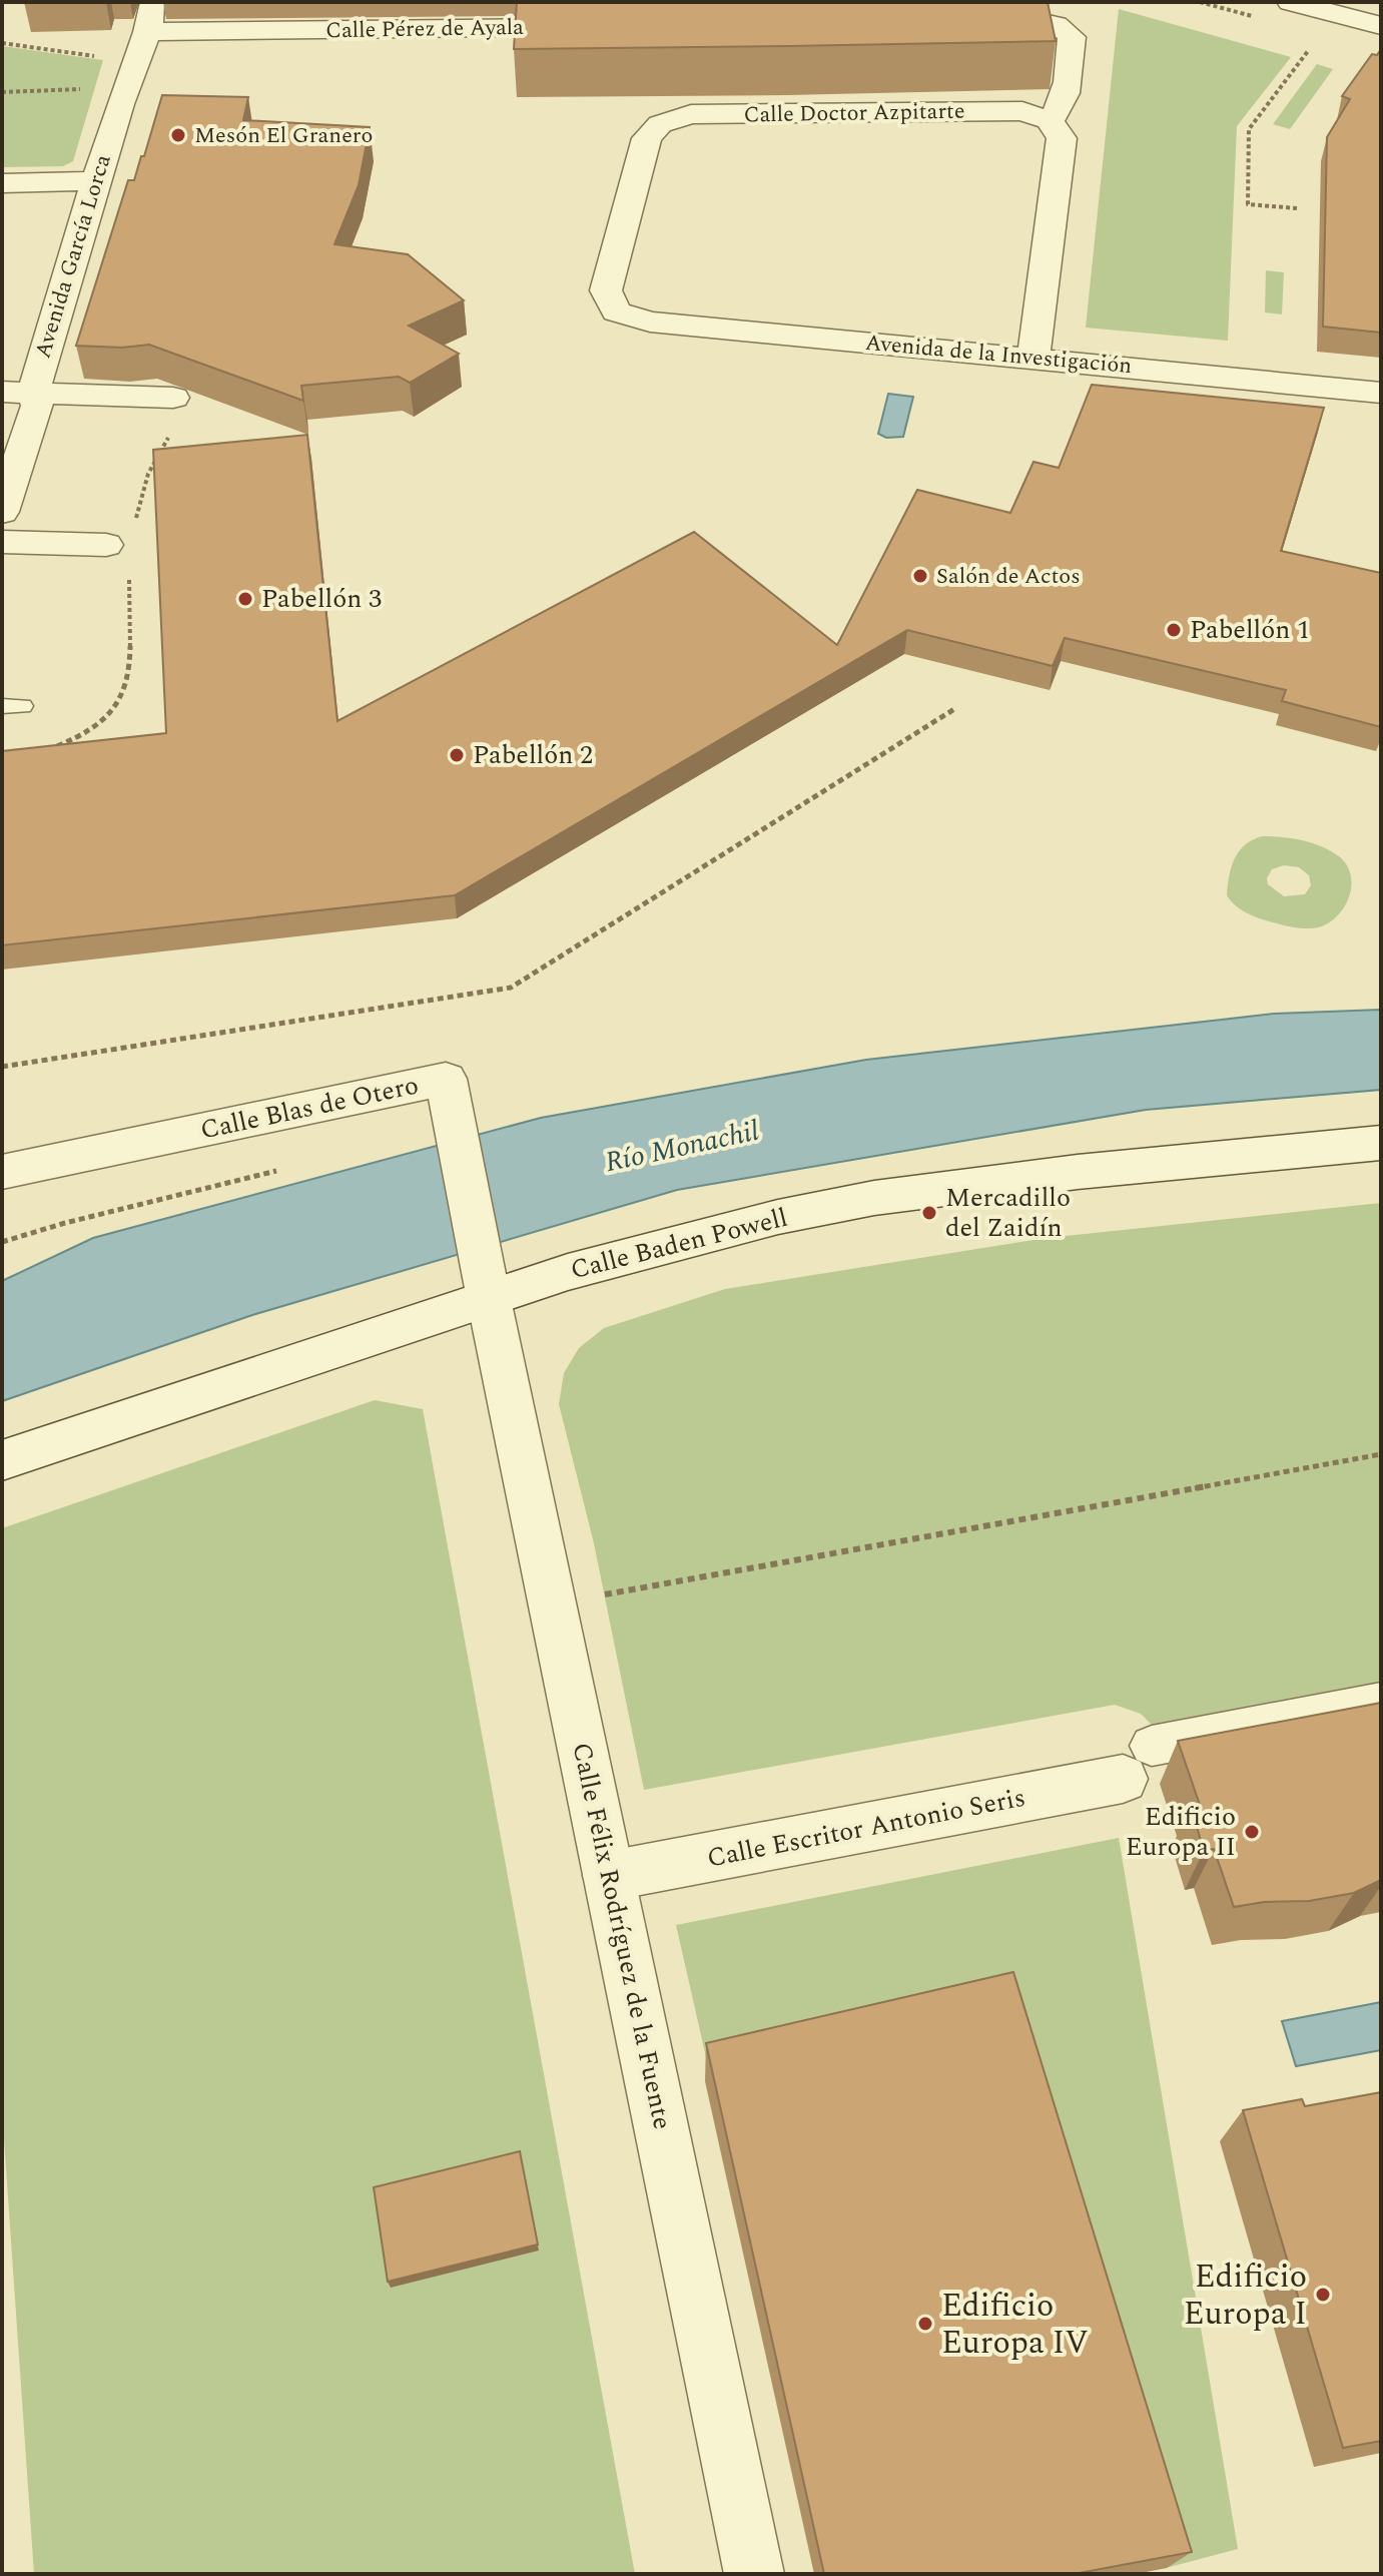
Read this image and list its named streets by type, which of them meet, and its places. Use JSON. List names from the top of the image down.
{
  "streets": {
    "street": [
      "Calle Pérez de Ayala",
      "Calle Doctor Azpitarte",
      "Avenida García Lorca",
      "Avenida de la Investigación",
      "Calle Blas de Otero",
      "Calle Baden Powell",
      "Calle Escritor Antonio Seris",
      "Calle Félix Rodríguez de la Fuente"
    ]
  },
  "crossings": [
    ["Calle Pérez de Ayala", "Avenida García Lorca"],
    ["Calle Doctor Azpitarte", "Avenida de la Investigación"],
    ["Calle Blas de Otero", "Calle Baden Powell"],
    ["Calle Blas de Otero", "Calle Félix Rodríguez de la Fuente"],
    ["Calle Baden Powell", "Calle Félix Rodríguez de la Fuente"],
    ["Calle Escritor Antonio Seris", "Calle Félix Rodríguez de la Fuente"]
  ],
  "water": ["Río Monachil"],
  "places": [
    "Mesón El Granero",
    "Salón de Actos",
    "Pabellón 3",
    "Pabellón 1",
    "Pabellón 2",
    "Mercadillo del Zaidín",
    "Edificio Europa II",
    "Edificio Europa I",
    "Edificio Europa IV"
  ]
}
